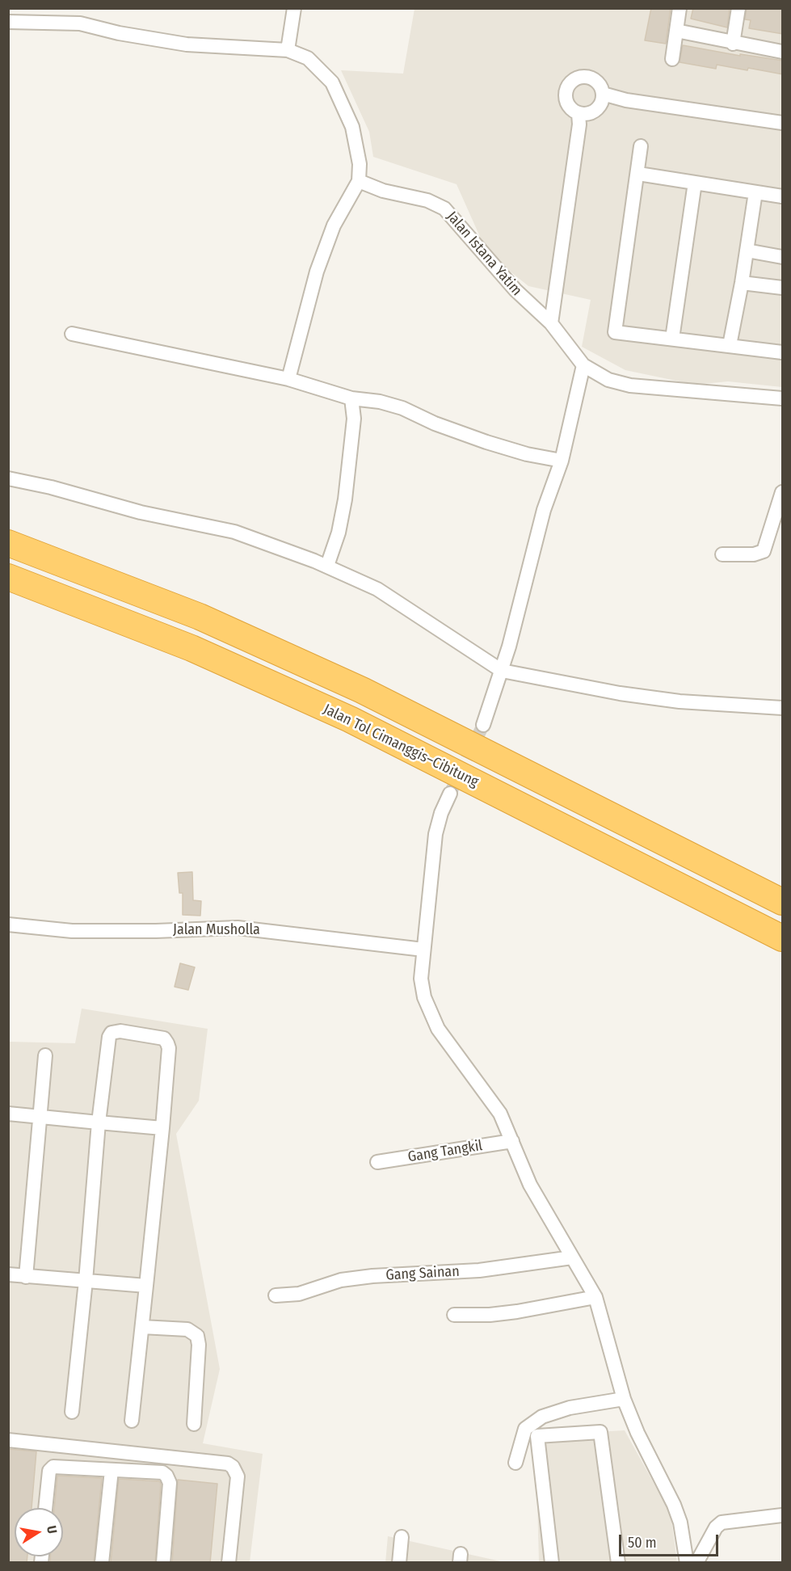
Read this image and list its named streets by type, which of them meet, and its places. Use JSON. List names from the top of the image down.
{
  "streets": {
    "highway": ["Jalan Tol Cimanggis–Cibitung"],
    "street": [
      "Jalan Istana Yatim",
      "Jalan Musholla",
      "Gang Tangkil",
      "Gang Sainan"
    ]
  },
  "scale_bar": "50 m",
  "north": "right"
}
